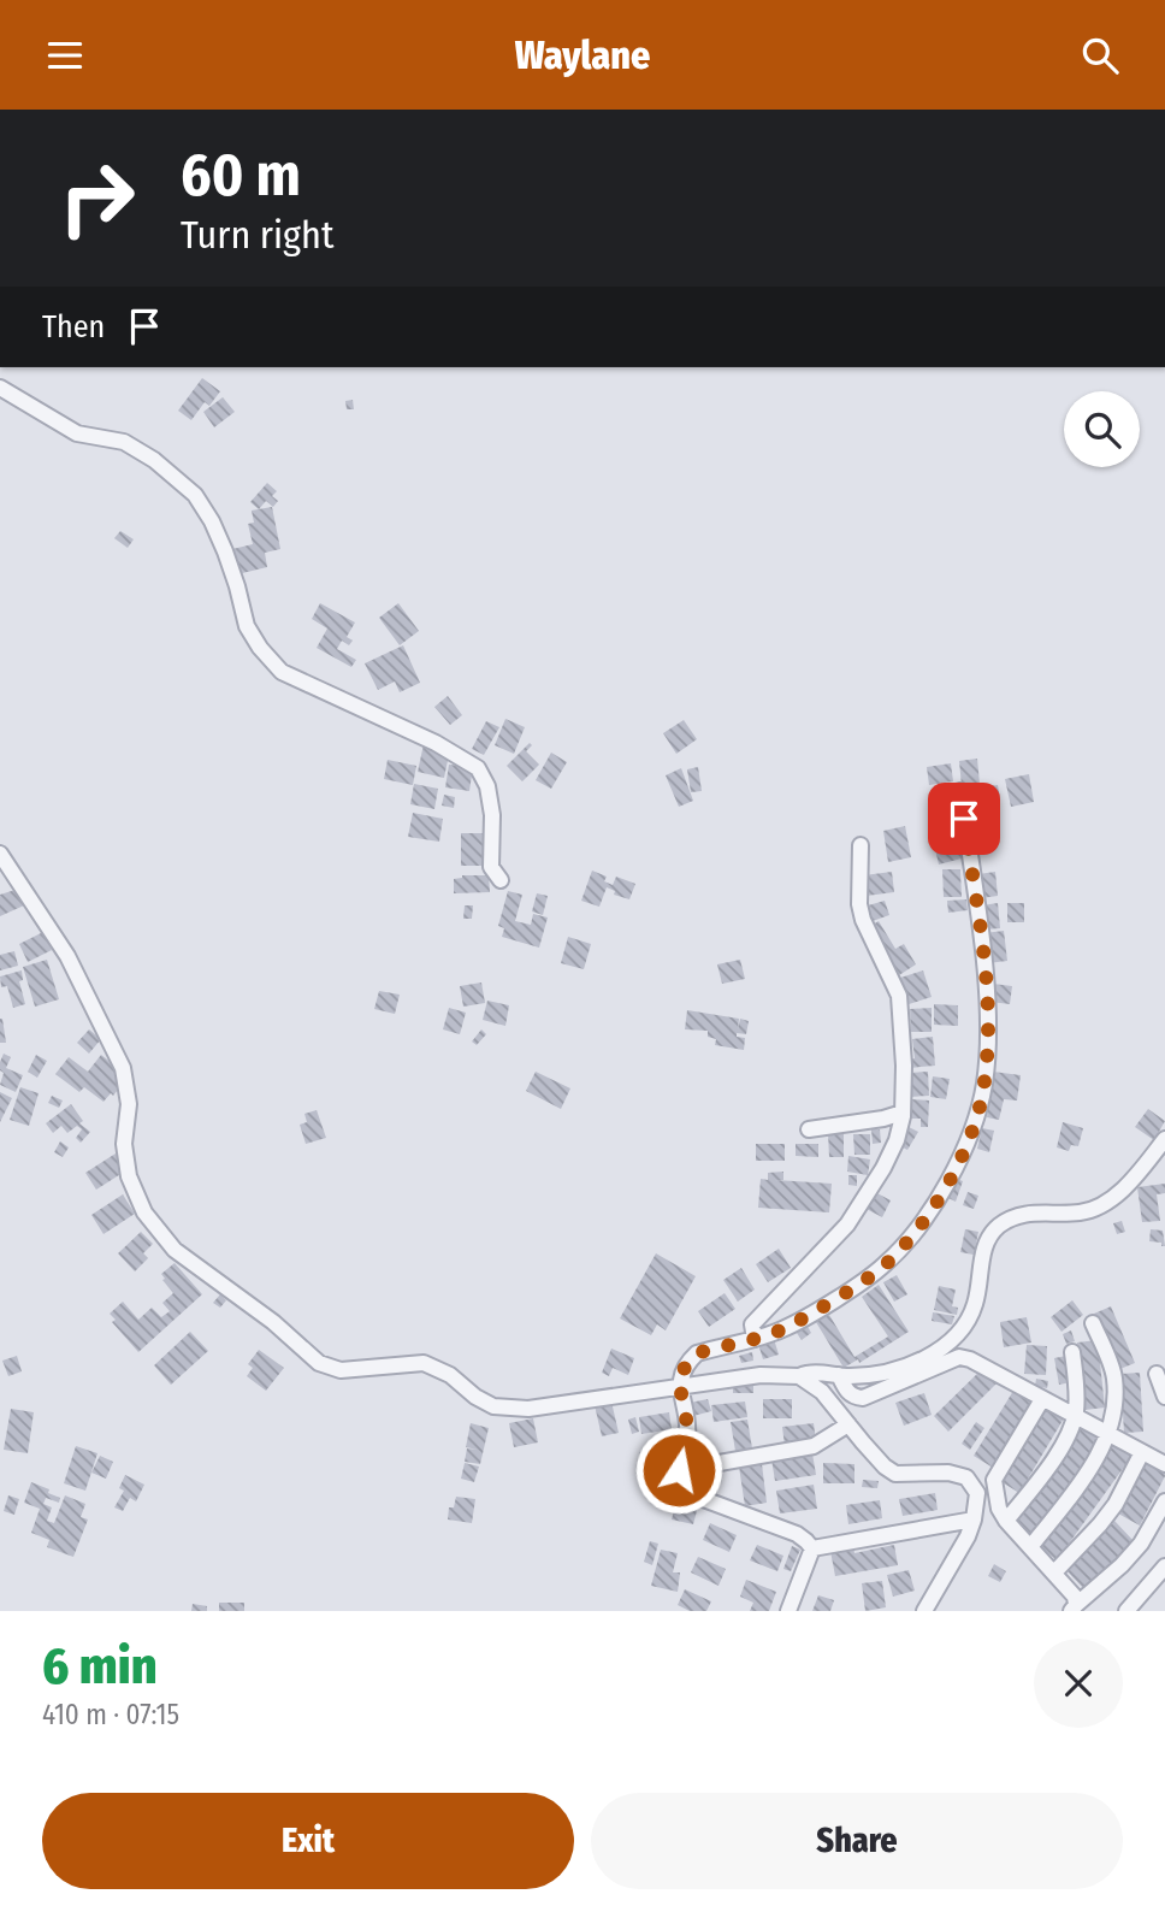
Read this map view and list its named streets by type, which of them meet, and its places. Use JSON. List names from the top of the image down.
{
  "page": {
    "header": "Waylane",
    "turn": ["60 m", "Turn right"],
    "then": "Then",
    "heading": ["6 min", "410 m · 07:15"],
    "buttons": ["Exit", "Share"]
  }
}
